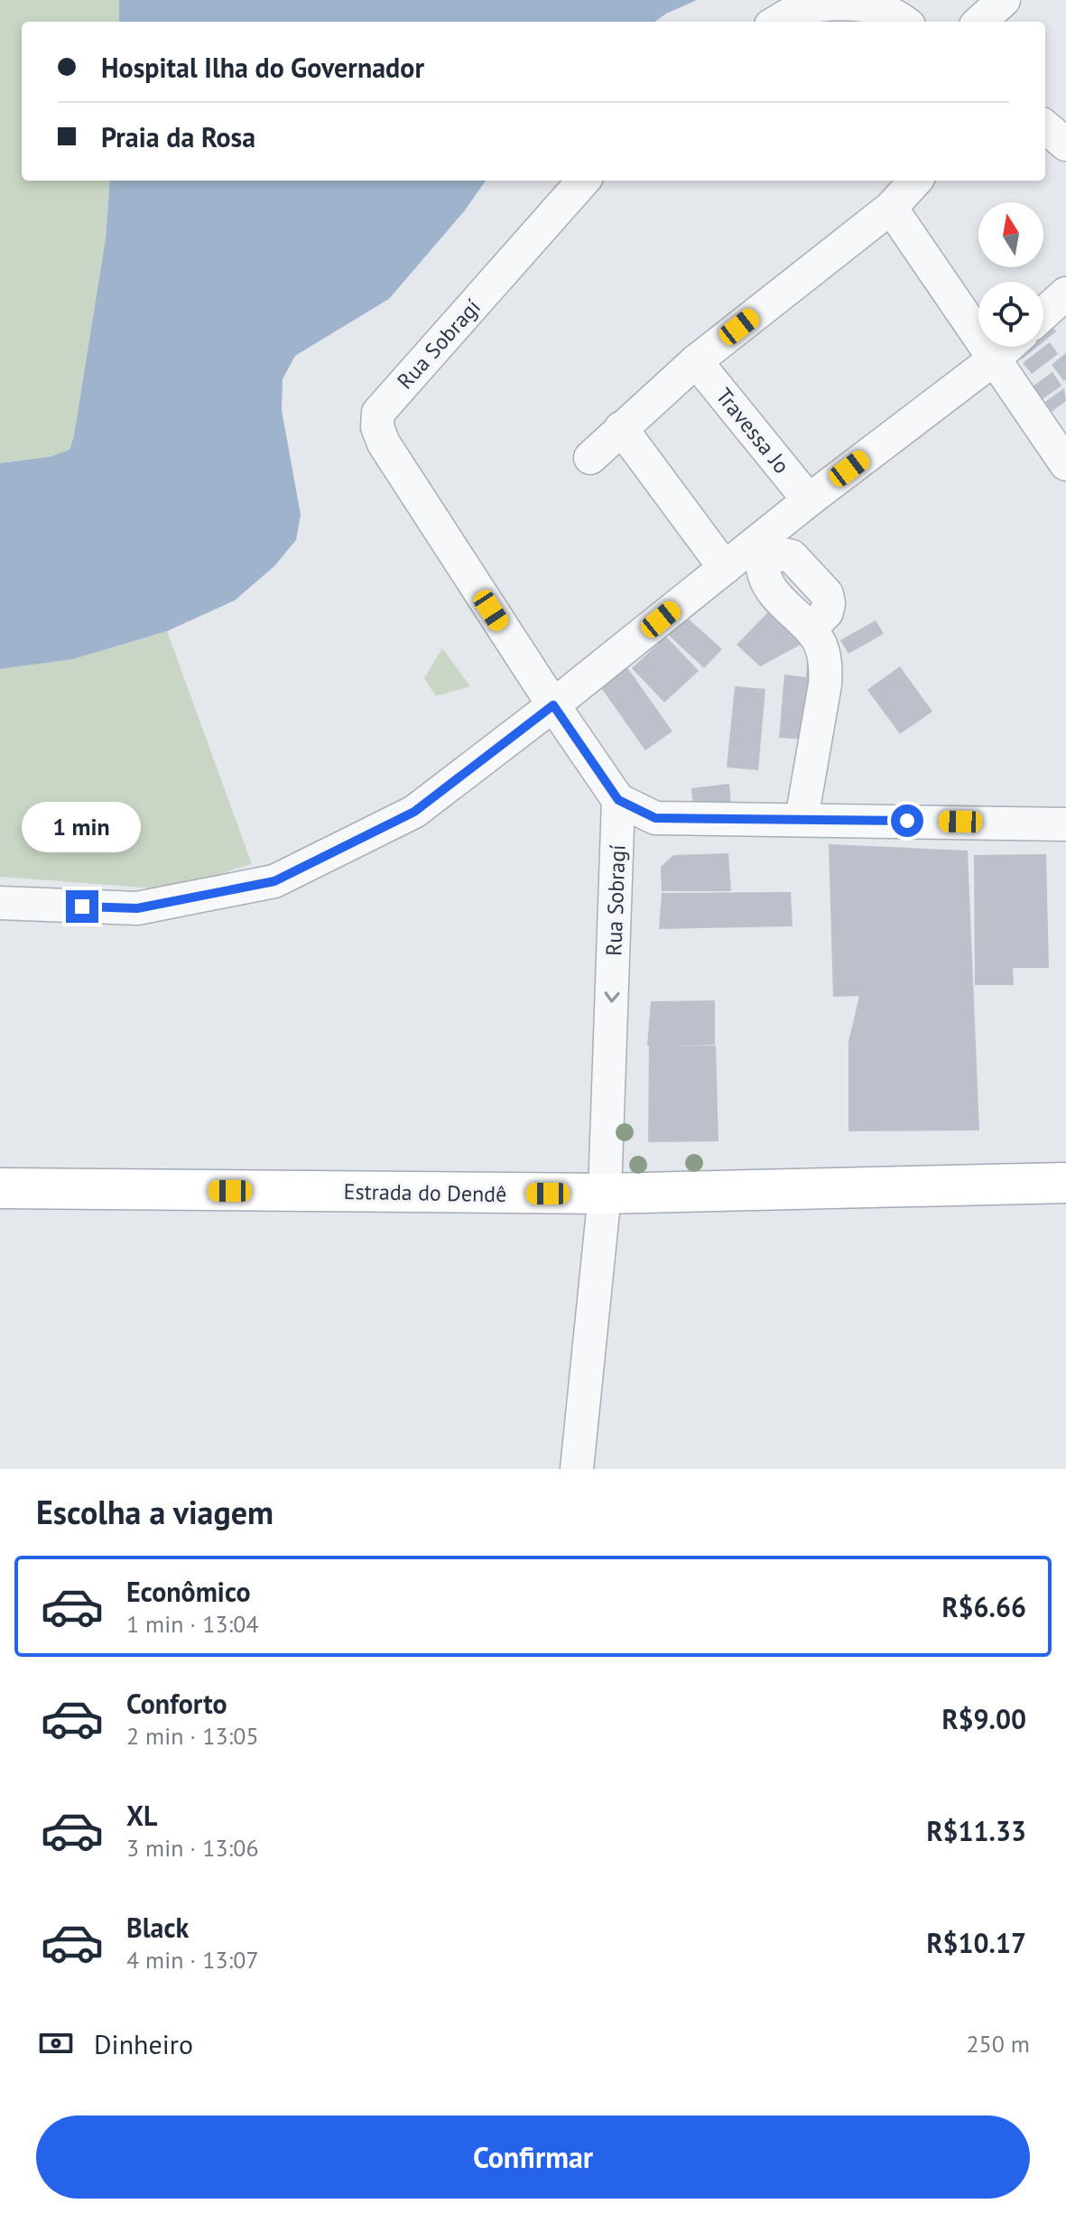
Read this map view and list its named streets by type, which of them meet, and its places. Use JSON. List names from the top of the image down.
{
  "streets": {
    "main road": ["Estrada do Dendê"],
    "street": ["Rua Sobragí", "Travessa Jo"]
  },
  "crossings": [
    ["Rua Sobragí", "Estrada do Dendê"]
  ],
  "north": "top",
  "page": {
    "banner": ["Hospital Ilha do Governador", "Praia da Rosa"],
    "bubble": "1 min",
    "heading": "Escolha a viagem",
    "list": [
      {
        "name": "Econômico",
        "note": "1 min · 13:04",
        "value": "R$6.66"
      },
      {
        "name": "Conforto",
        "note": "2 min · 13:05",
        "value": "R$9.00"
      },
      {
        "name": "XL",
        "note": "3 min · 13:06",
        "value": "R$11.33"
      },
      {
        "name": "Black",
        "note": "4 min · 13:07",
        "value": "R$10.17"
      }
    ],
    "pay": ["Dinheiro", "250 m"],
    "buttons": "Confirmar"
  }
}
